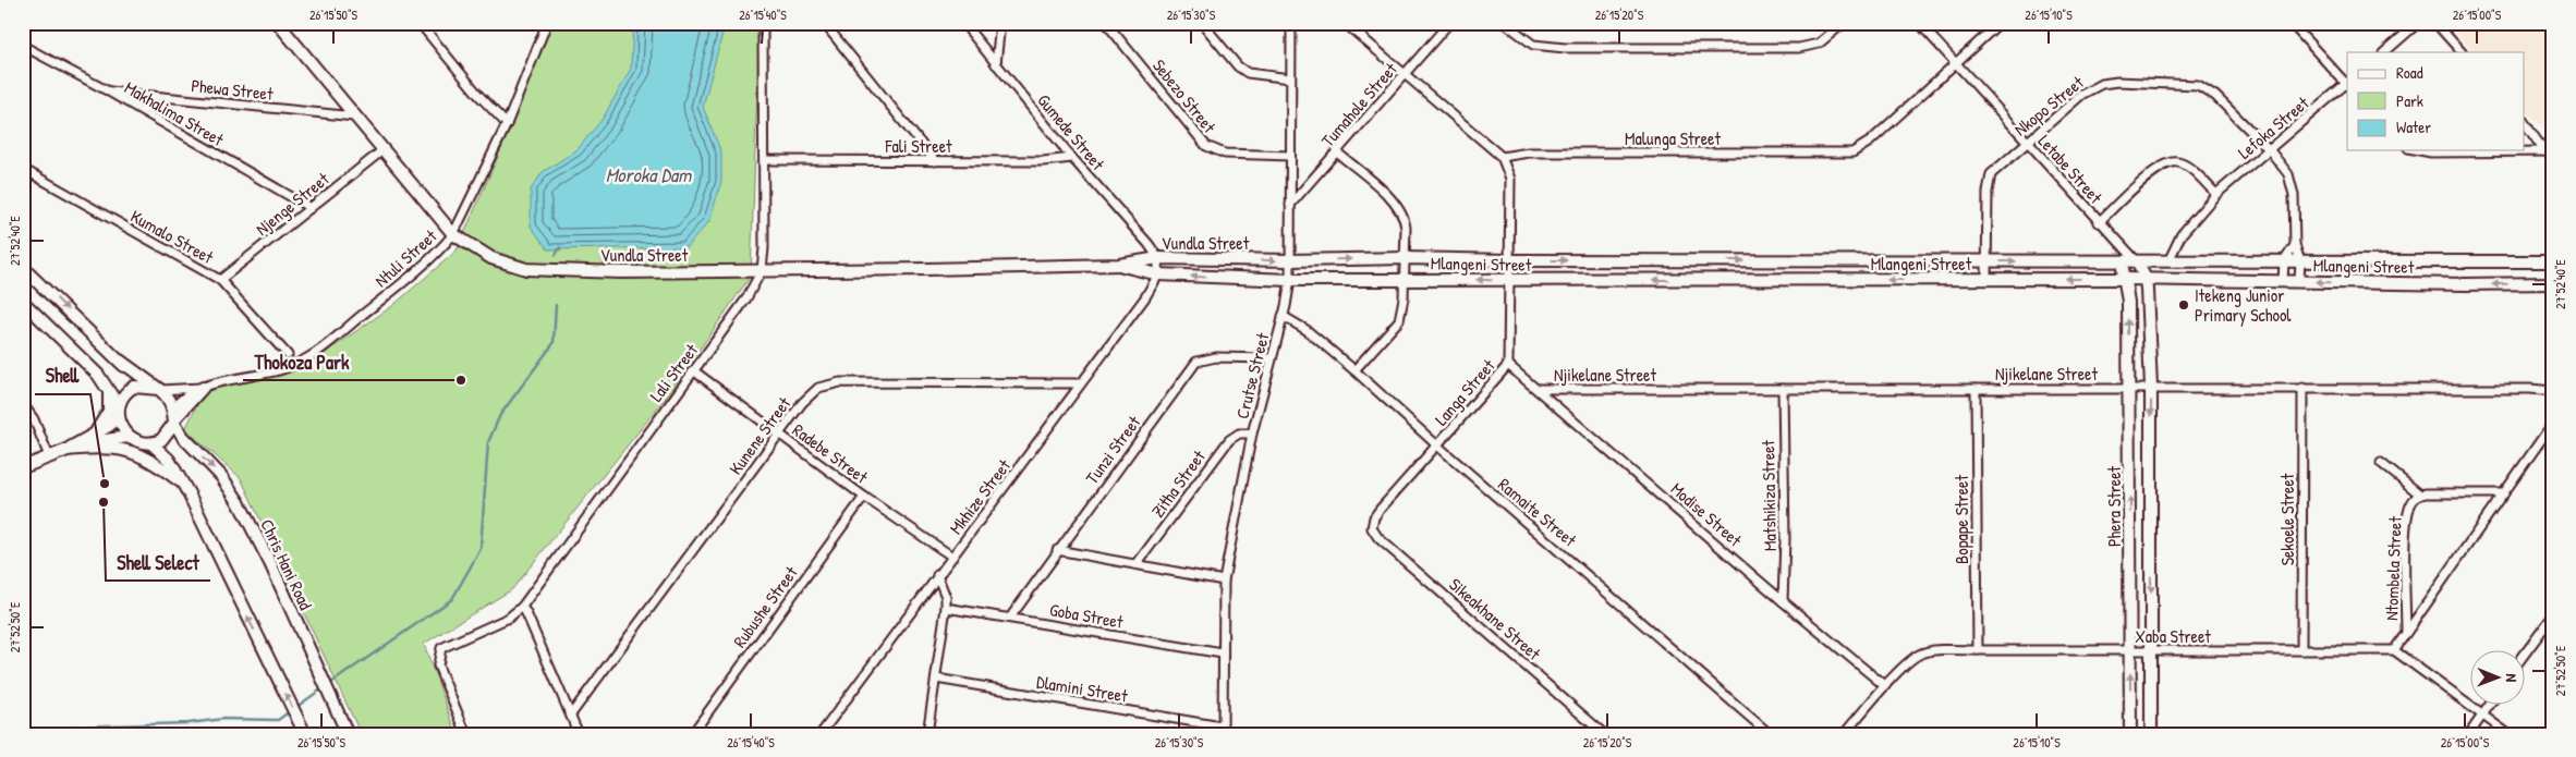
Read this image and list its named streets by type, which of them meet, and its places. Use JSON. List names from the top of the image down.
{
  "streets": {
    "street": [
      "Phewa Street",
      "Sebezo Street",
      "Tumahole Street",
      "Nkopo Street",
      "Makhalima Street",
      "Lefoka Street",
      "Gumede Street",
      "Malunga Street",
      "Fali Street",
      "Letabe Street",
      "Njenge Street",
      "Kumalo Street",
      "Vundla Street",
      "Ntuli Street",
      "Mlangeni Street",
      "Lali Street",
      "Njikelane Street",
      "Crutse Street",
      "Langa Street",
      "Kunene Street",
      "Tunzi Street",
      "Radebe Street",
      "Zitha Street",
      "Matshikiza Street",
      "Mkhize Street",
      "Phera Street",
      "Ramaite Street",
      "Modise Street",
      "Bopape Street",
      "Sekoele Street",
      "Chris Hani Road",
      "Ntombela Street",
      "Rubushe Street",
      "Goba Street",
      "Sikeakhane Street",
      "Xaba Street",
      "Dlamini Street"
    ]
  },
  "crossings": [
    ["Phewa Street", "Makhalima Street"],
    ["Phewa Street", "Vundla Street"],
    ["Sebezo Street", "Crutse Street"],
    ["Tumahole Street", "Crutse Street"],
    ["Nkopo Street", "Lefoka Street"],
    ["Nkopo Street", "Letabe Street"],
    ["Nkopo Street", "Mlangeni Street"],
    ["Makhalima Street", "Njenge Street"],
    ["Lefoka Street", "Mlangeni Street"],
    ["Gumede Street", "Fali Street"],
    ["Gumede Street", "Vundla Street"],
    ["Malunga Street", "Letabe Street"],
    ["Malunga Street", "Langa Street"],
    ["Fali Street", "Lali Street"],
    ["Letabe Street", "Mlangeni Street"],
    ["Letabe Street", "Phera Street"],
    ["Njenge Street", "Kumalo Street"],
    ["Njenge Street", "Vundla Street"],
    ["Vundla Street", "Ntuli Street"],
    ["Vundla Street", "Mlangeni Street"],
    ["Vundla Street", "Lali Street"],
    ["Vundla Street", "Crutse Street"],
    ["Vundla Street", "Mkhize Street"],
    ["Ntuli Street", "Chris Hani Road"],
    ["Mlangeni Street", "Crutse Street"],
    ["Mlangeni Street", "Langa Street"],
    ["Mlangeni Street", "Phera Street"],
    ["Lali Street", "Radebe Street"],
    ["Njikelane Street", "Matshikiza Street"],
    ["Njikelane Street", "Phera Street"],
    ["Njikelane Street", "Modise Street"],
    ["Njikelane Street", "Bopape Street"],
    ["Njikelane Street", "Sekoele Street"],
    ["Crutse Street", "Tunzi Street"],
    ["Crutse Street", "Zitha Street"],
    ["Crutse Street", "Ramaite Street"],
    ["Crutse Street", "Goba Street"],
    ["Crutse Street", "Dlamini Street"],
    ["Langa Street", "Ramaite Street"],
    ["Langa Street", "Modise Street"],
    ["Langa Street", "Sikeakhane Street"],
    ["Kunene Street", "Radebe Street"],
    ["Kunene Street", "Mkhize Street"],
    ["Tunzi Street", "Goba Street"],
    ["Radebe Street", "Mkhize Street"],
    ["Radebe Street", "Rubushe Street"],
    ["Matshikiza Street", "Modise Street"],
    ["Phera Street", "Xaba Street"],
    ["Modise Street", "Xaba Street"],
    ["Bopape Street", "Xaba Street"],
    ["Sekoele Street", "Xaba Street"],
    ["Ntombela Street", "Xaba Street"]
  ],
  "water": ["Moroka Dam"],
  "places": [
    "Itekeng Junior Primary School",
    "Thokoza Park",
    "Shell",
    "Shell Select"
  ],
  "legend": ["Road", "Park", "Water"],
  "north": "right",
  "coordinates": [
    "26°15'50\"S",
    "26°15'40\"S",
    "26°15'30\"S",
    "26°15'20\"S",
    "26°15'10\"S",
    "26°15'00\"S",
    "27°52'40\"E",
    "27°52'50\"E"
  ]
}
